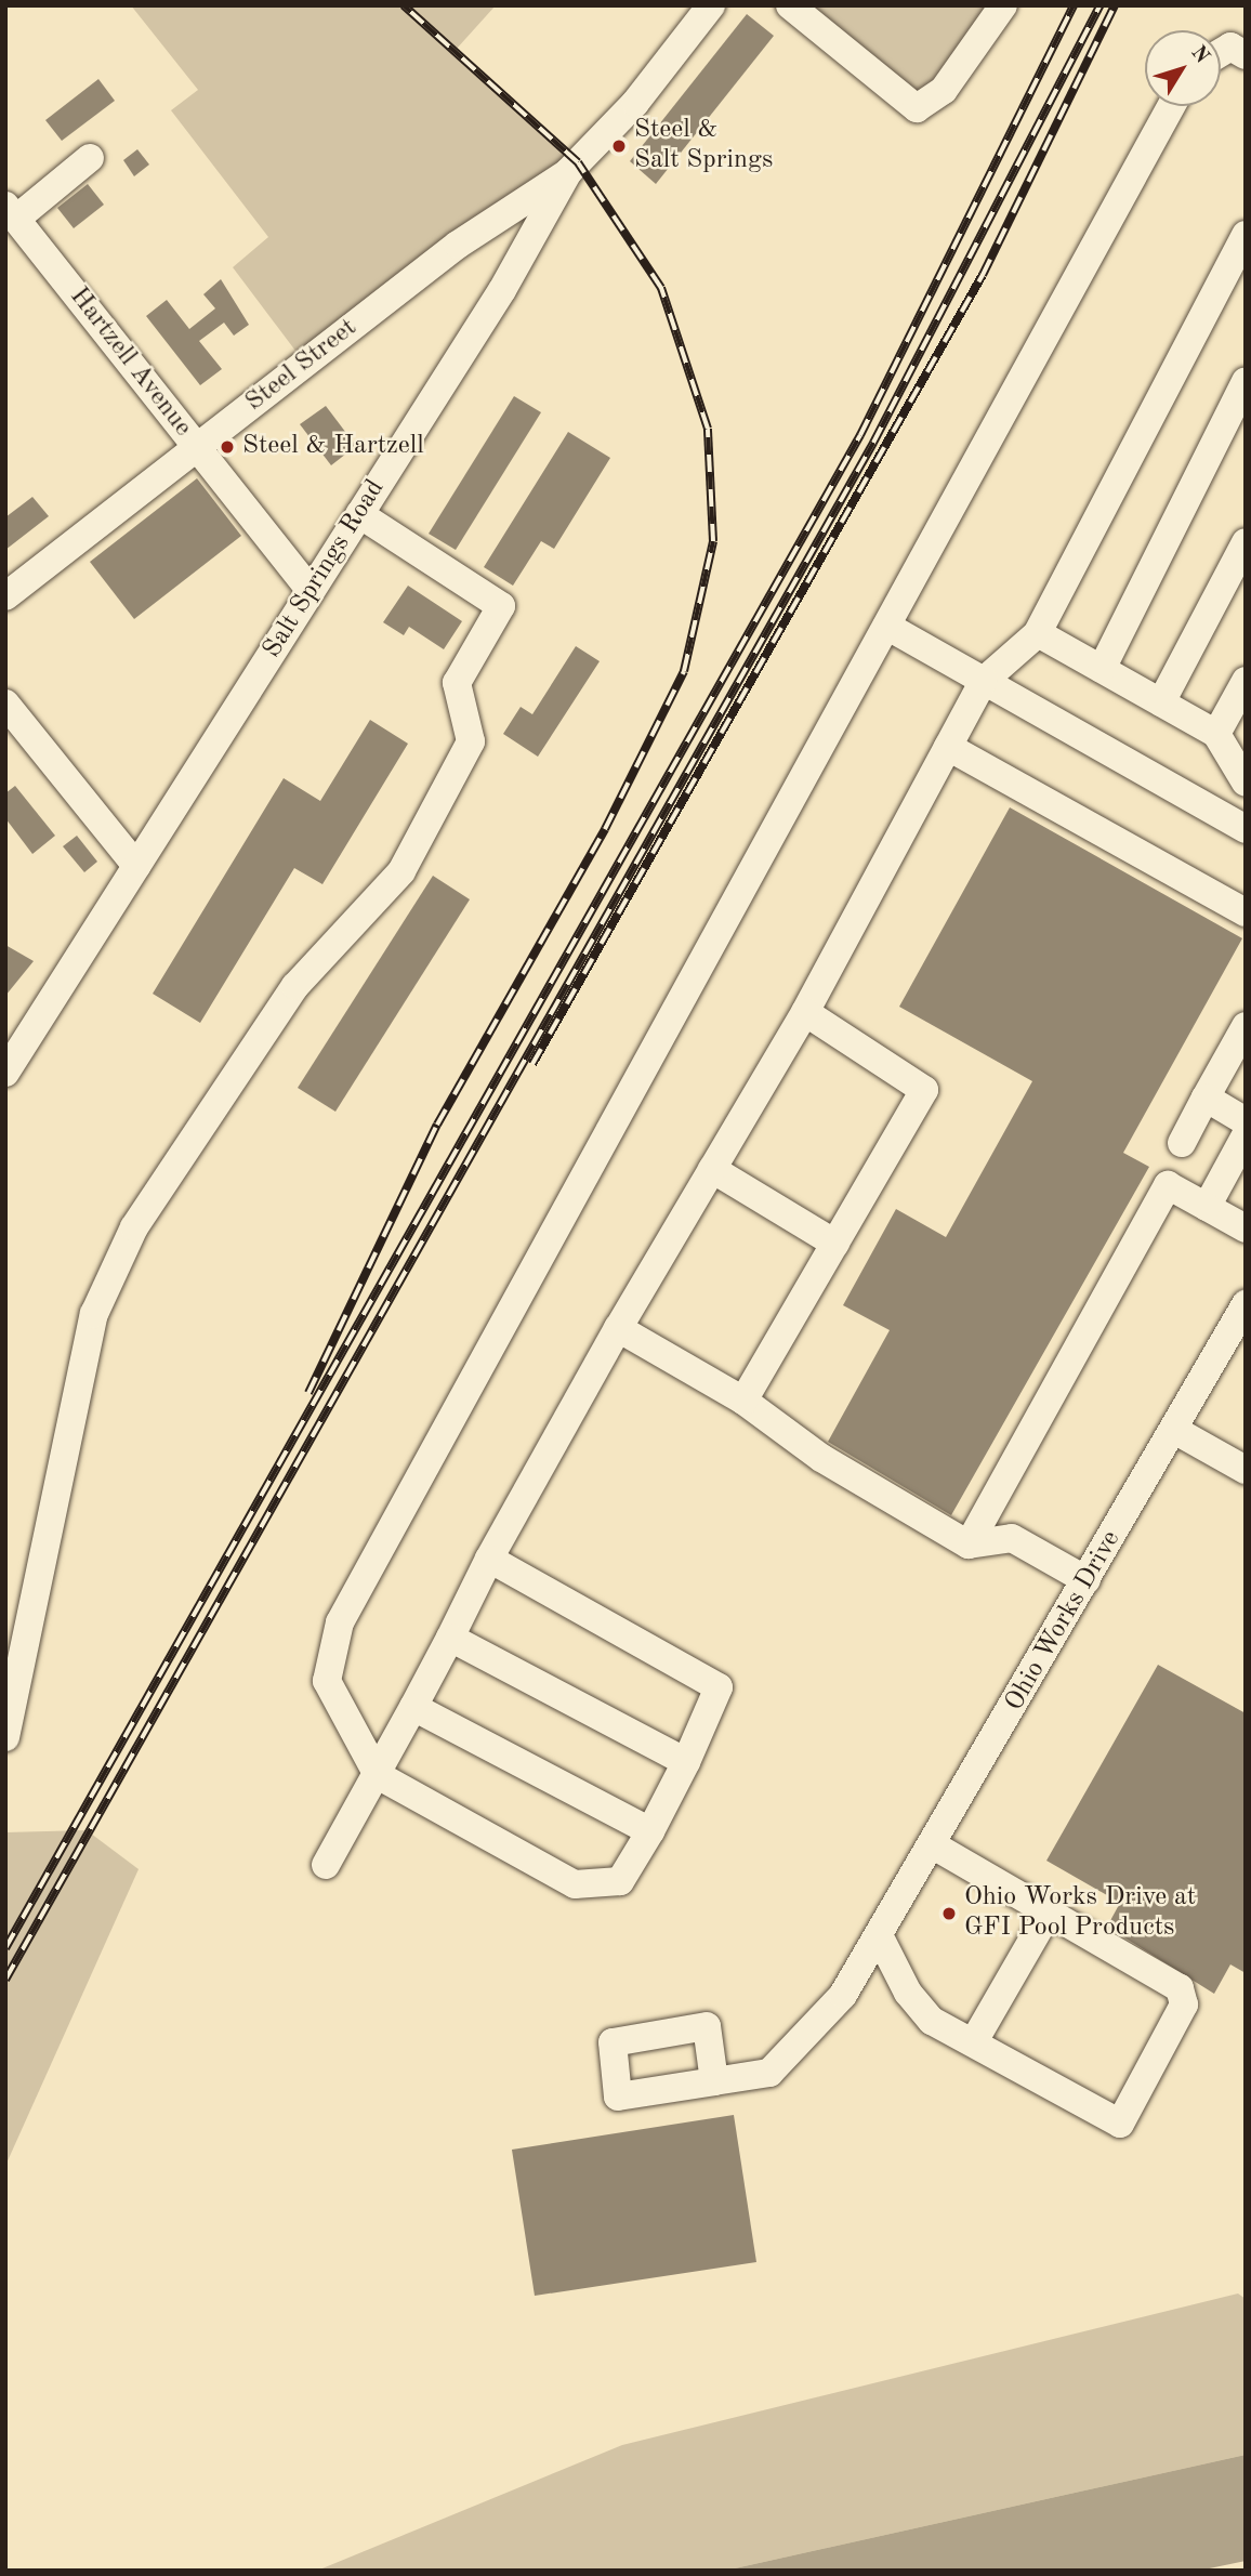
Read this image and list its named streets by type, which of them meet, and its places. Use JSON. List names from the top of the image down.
{
  "streets": {
    "street": [
      "Hartzell Avenue",
      "Steel Street",
      "Salt Springs Road",
      "Ohio Works Drive"
    ]
  },
  "crossings": [
    ["Hartzell Avenue", "Steel Street"],
    ["Hartzell Avenue", "Salt Springs Road"],
    ["Steel Street", "Salt Springs Road"]
  ],
  "places": ["Steel & Salt Springs", "Steel & Hartzell", "Ohio Works Drive at GFI Pool Products"],
  "north": "top right"
}
